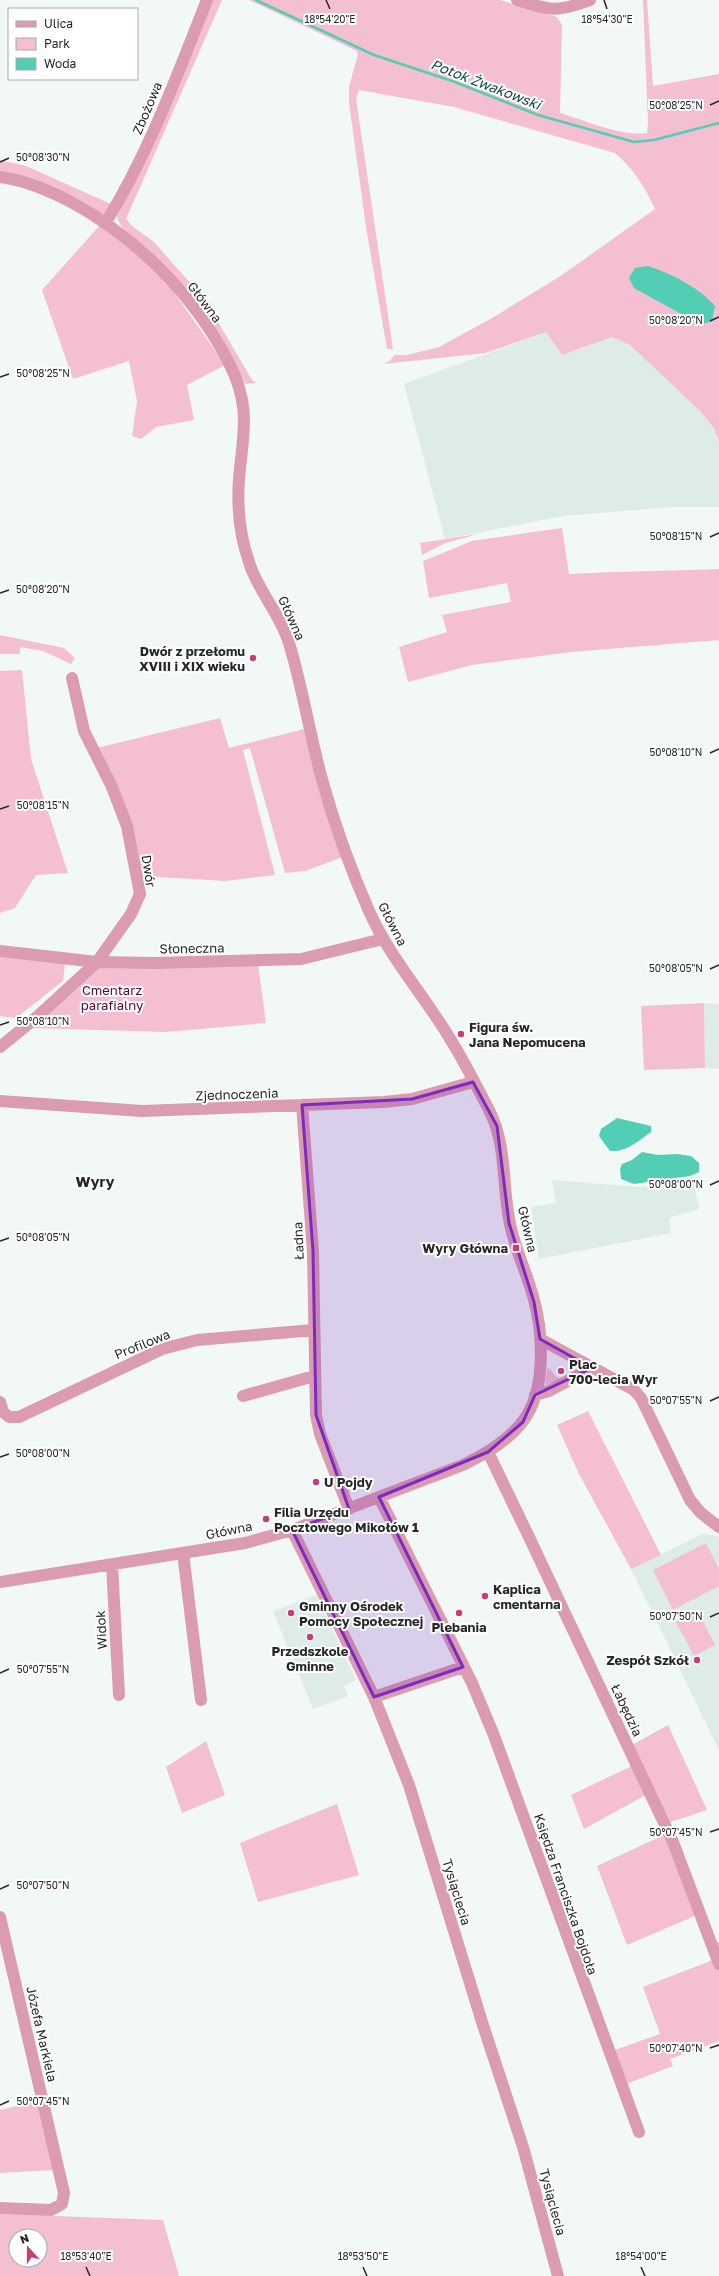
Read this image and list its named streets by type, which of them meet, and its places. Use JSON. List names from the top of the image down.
{
  "streets": {
    "street": [
      "Zbożowa",
      "Główna",
      "Dwór",
      "Słoneczna",
      "Zjednoczenia",
      "Ładna",
      "Profilowa",
      "Widok",
      "Łabędzia",
      "Tysiąclecia",
      "Księdza Franciszka Bojdoła",
      "Józefa Markiela"
    ]
  },
  "crossings": [
    ["Zbożowa", "Główna"],
    ["Główna", "Słoneczna"],
    ["Główna", "Zjednoczenia"],
    ["Główna", "Ładna"],
    ["Główna", "Widok"],
    ["Główna", "Łabędzia"],
    ["Główna", "Tysiąclecia"],
    ["Główna", "Księdza Franciszka Bojdoła"],
    ["Dwór", "Słoneczna"],
    ["Zjednoczenia", "Ładna"],
    ["Ładna", "Profilowa"]
  ],
  "districts": ["Wyry"],
  "water": ["Potok Żwakowski"],
  "parks": ["Cmentarz parafialny"],
  "places": {
    "other": [
      "Dwór z przełomu XVIII i XIX wieku",
      "Figura św. Jana Nepomucena",
      "Plac 700-lecia Wyr",
      "U Pojdy",
      "Filia Urzędu Pocztowego Mikołów 1",
      "Kaplica cmentarna",
      "Gminny Ośrodek Pomocy Społecznej",
      "Plebania",
      "Przedszkole Gminne",
      "Zespół Szkół"
    ],
    "transit": ["Wyry Główna"]
  },
  "legend": ["Ulica", "Park", "Woda"],
  "north": "top",
  "coordinates": [
    "18°54'20\"E",
    "18°54'30\"E",
    "50°08'25\"N",
    "50°08'30\"N",
    "50°08'20\"N",
    "50°08'15\"N",
    "50°08'10\"N",
    "50°08'05\"N",
    "50°08'00\"N",
    "50°07'55\"N",
    "50°07'50\"N",
    "50°07'45\"N",
    "50°07'40\"N",
    "18°53'40\"E",
    "18°53'50\"E",
    "18°54'00\"E"
  ]
}
